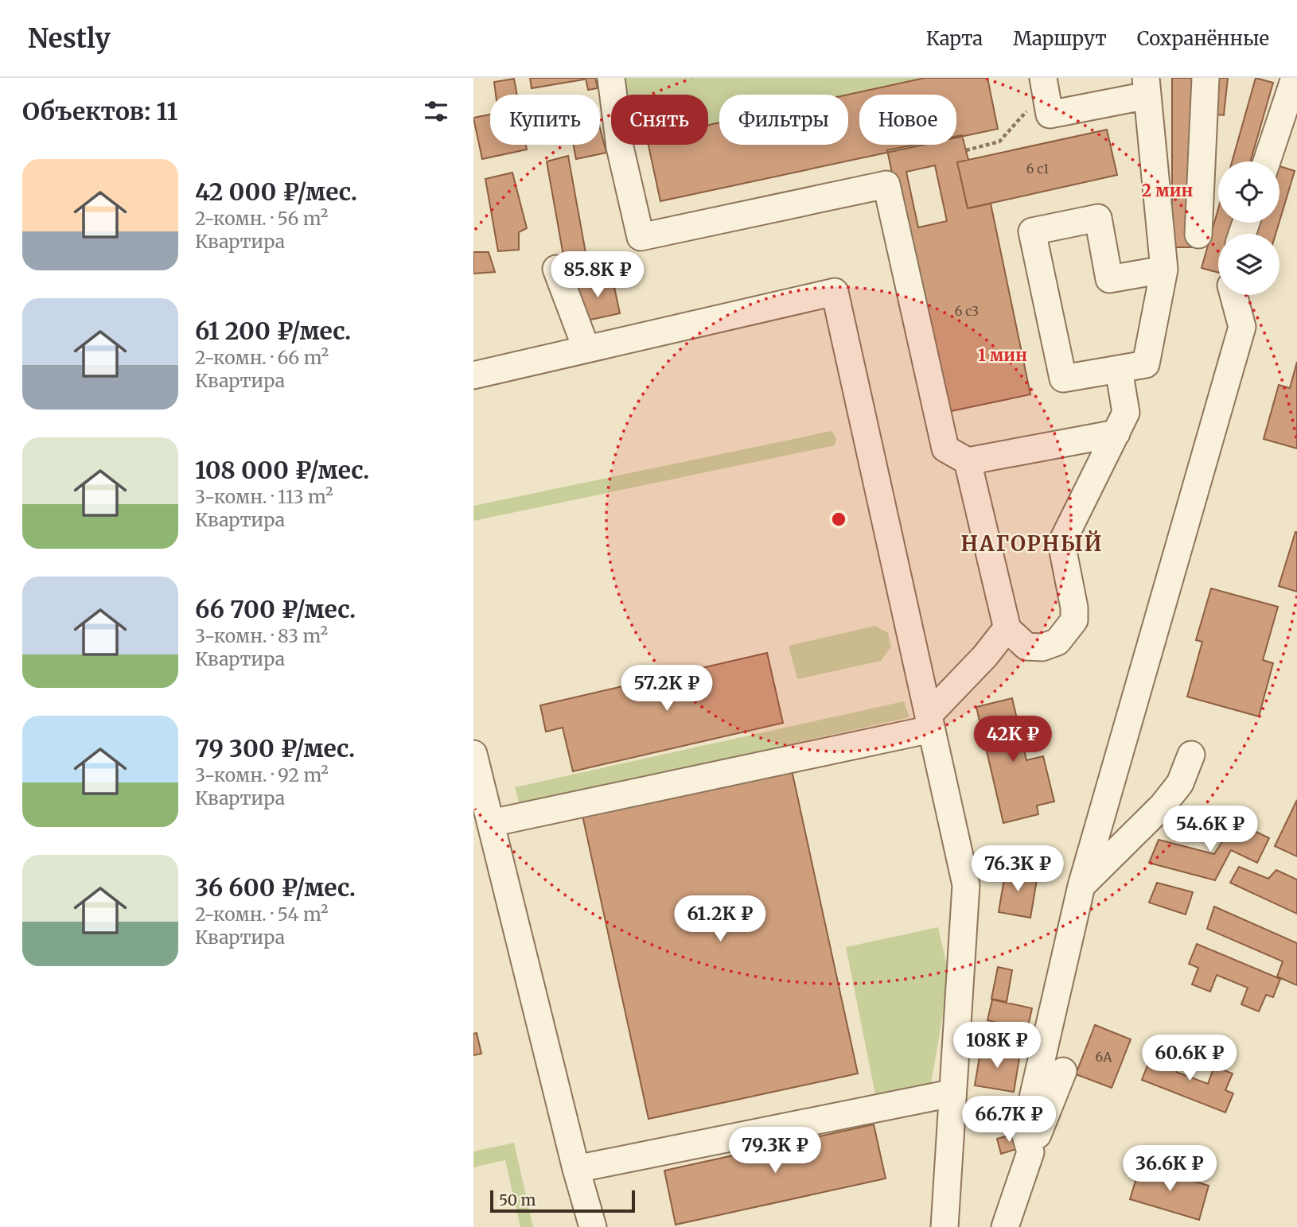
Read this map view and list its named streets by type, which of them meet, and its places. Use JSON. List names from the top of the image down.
{
  "districts": ["НАГОРНЫЙ"],
  "house_numbers": ["6 с1", "6 с3", "6А"],
  "scale_bar": "50 m",
  "page": {
    "header": "Nestly",
    "nav": ["Карта", "Маршрут", "Сохранённые"],
    "heading": "Объектов: 11",
    "chip": [
      "Купить",
      "Снять",
      "Фильтры",
      "Новое"
    ],
    "list": [
      {
        "name": "42 000 ₽/мес.",
        "note": "2-комн. · 56 m² · Квартира"
      },
      {
        "name": "61 200 ₽/мес.",
        "note": "2-комн. · 66 m² · Квартира"
      },
      {
        "name": "108 000 ₽/мес.",
        "note": "3-комн. · 113 m² · Квартира"
      },
      {
        "name": "66 700 ₽/мес.",
        "note": "3-комн. · 83 m² · Квартира"
      },
      {
        "name": "79 300 ₽/мес.",
        "note": "3-комн. · 92 m² · Квартира"
      },
      {
        "name": "36 600 ₽/мес.",
        "note": "2-комн. · 54 m² · Квартира"
      }
    ],
    "price": [
      "85.8K ₽",
      "57.2K ₽",
      "42K ₽",
      "54.6K ₽",
      "76.3K ₽",
      "61.2K ₽",
      "108K ₽",
      "60.6K ₽",
      "66.7K ₽",
      "79.3K ₽",
      "36.6K ₽"
    ],
    "scale": "50 m"
  },
  "rings": ["2 мин", "1 мин"]
}
